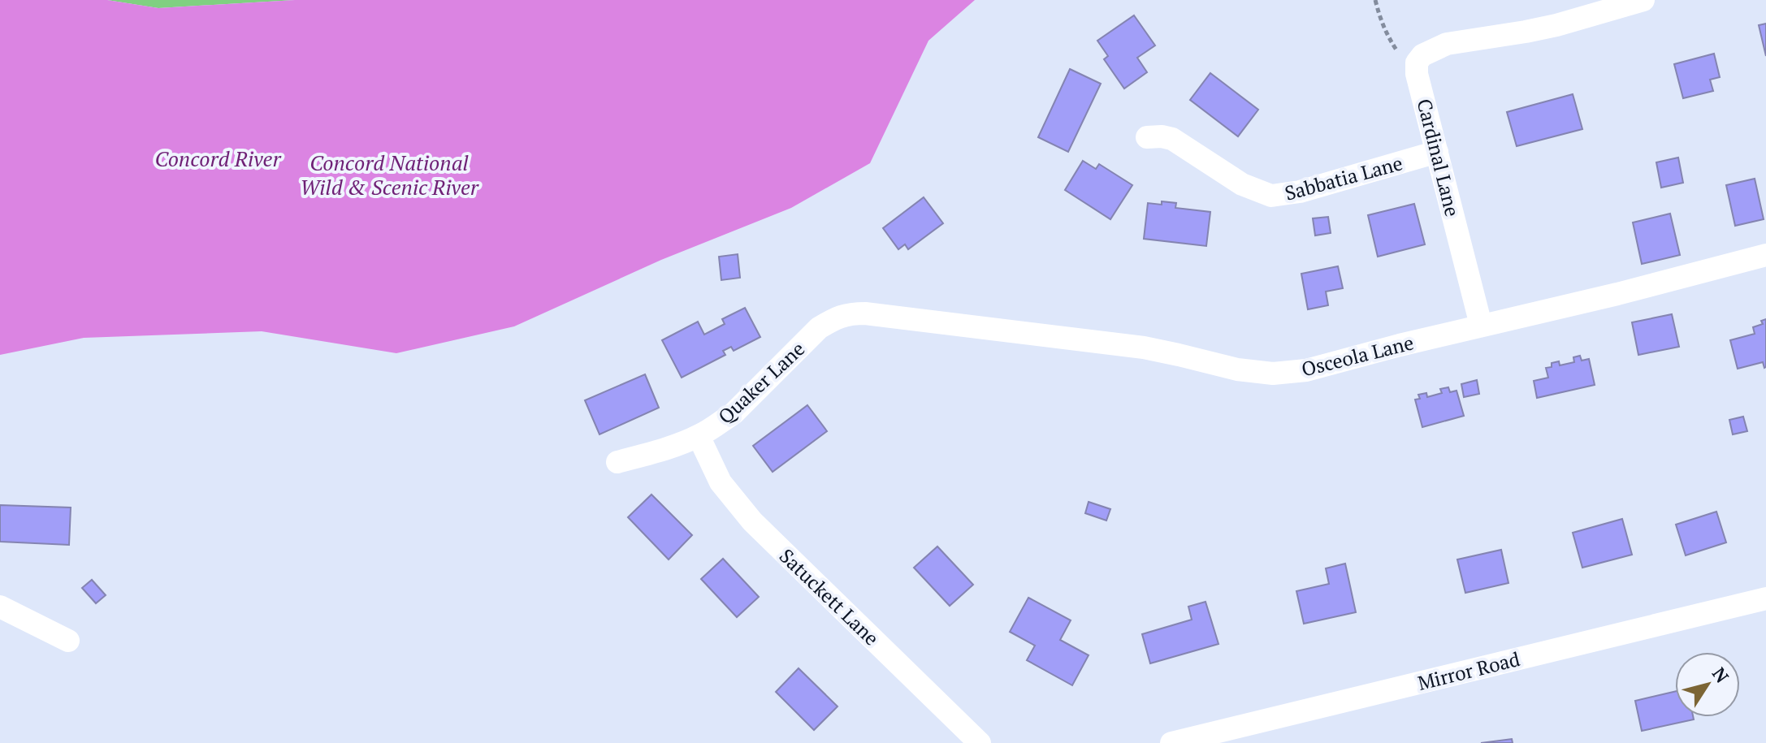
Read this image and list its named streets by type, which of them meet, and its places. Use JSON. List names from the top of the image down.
{
  "streets": {
    "street": [
      "Cardinal Lane",
      "Sabbatia Lane",
      "Osceola Lane",
      "Quaker Lane",
      "Satuckett Lane",
      "Mirror Road"
    ]
  },
  "crossings": [
    ["Cardinal Lane", "Sabbatia Lane"],
    ["Cardinal Lane", "Osceola Lane"],
    ["Osceola Lane", "Quaker Lane"],
    ["Quaker Lane", "Satuckett Lane"]
  ],
  "water": ["Concord River", "Concord National Wild & Scenic River"],
  "north": "top right"
}
